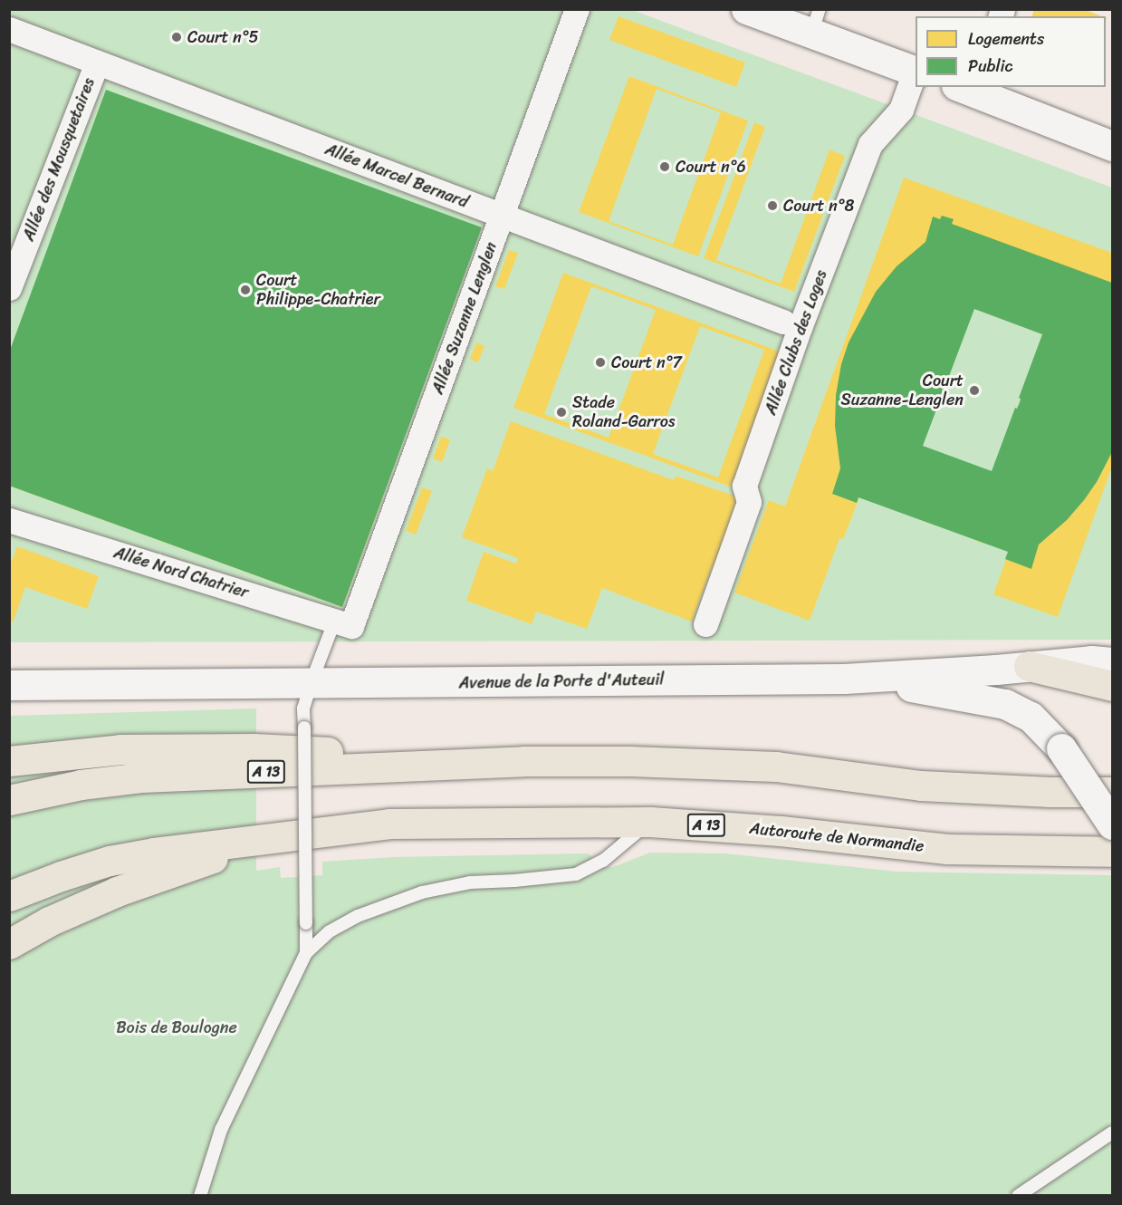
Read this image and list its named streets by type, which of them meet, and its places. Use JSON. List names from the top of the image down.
{
  "streets": {
    "highway": ["A 13", "Autoroute de Normandie"],
    "main road": ["Avenue de la Porte d'Auteuil"],
    "street": [
      "Allée des Mousquetaires",
      "Allée Marcel Bernard",
      "Allée Suzanne Lenglen",
      "Allée Clubs des Loges",
      "Allée Nord Chatrier"
    ]
  },
  "crossings": [
    ["Allée des Mousquetaires", "Allée Marcel Bernard"],
    ["Allée Marcel Bernard", "Allée Suzanne Lenglen"],
    ["Allée Suzanne Lenglen", "Allée Nord Chatrier"],
    ["A 13", "Autoroute de Normandie"]
  ],
  "parks": ["Bois de Boulogne"],
  "places": [
    "Court n°5",
    "Court n°6",
    "Court n°8",
    "Court Philippe-Chatrier",
    "Court n°7",
    "Court Suzanne-Lenglen",
    "Stade Roland-Garros"
  ],
  "legend": ["Logements", "Public"]
}
